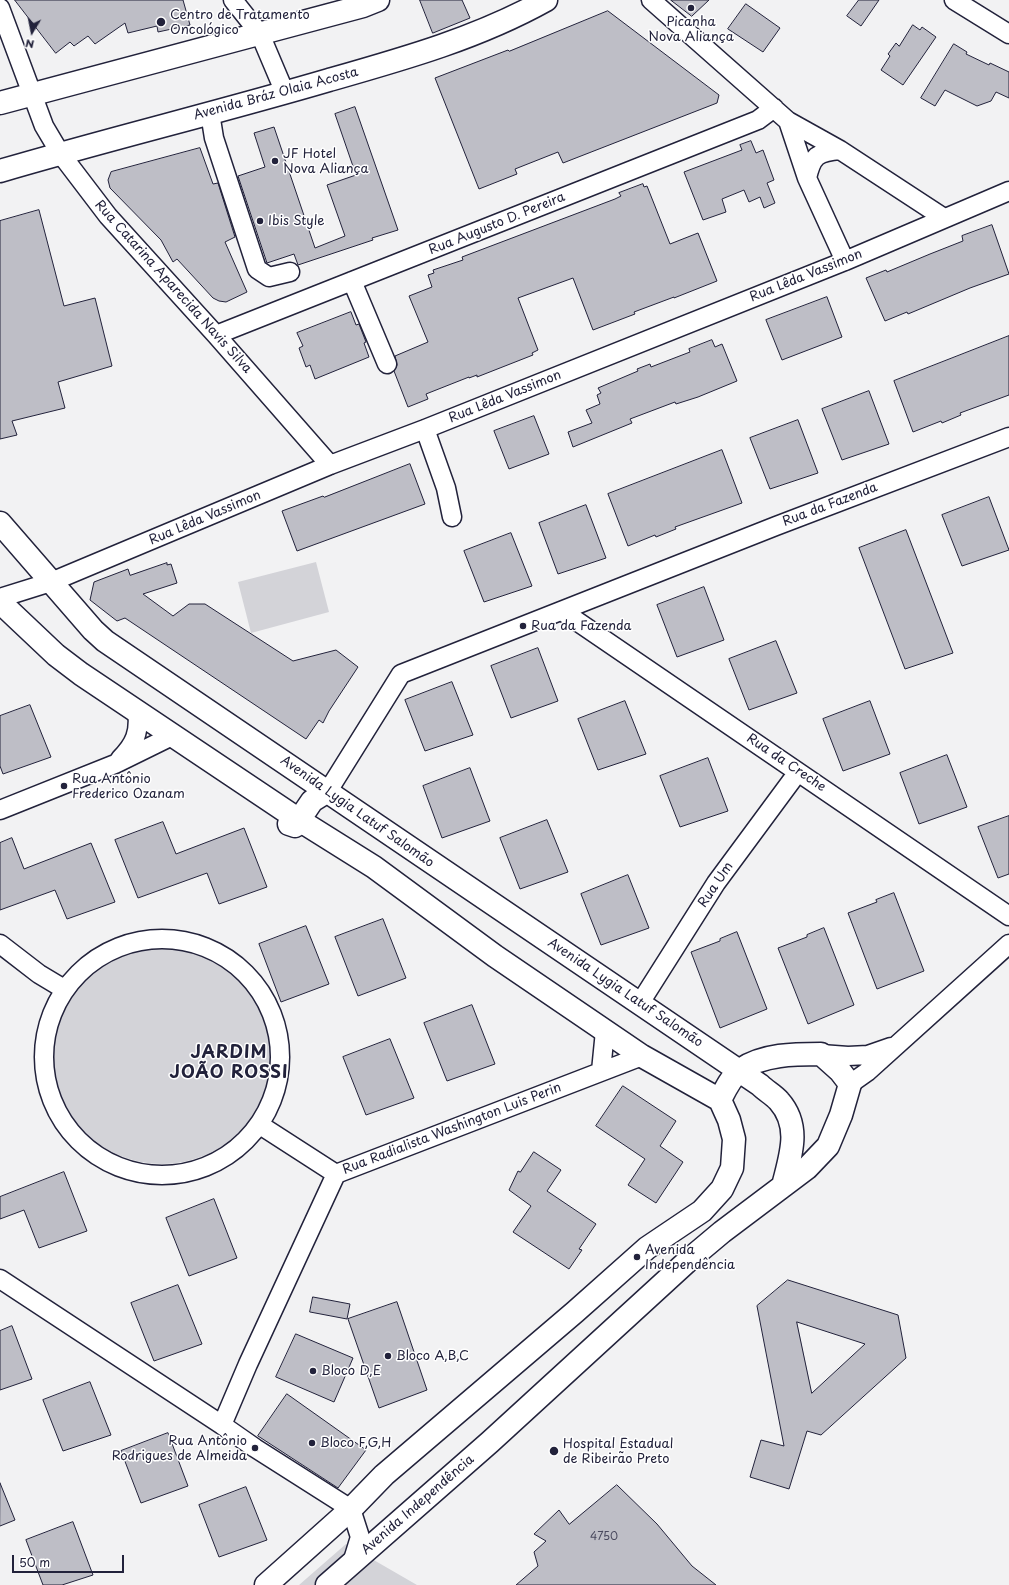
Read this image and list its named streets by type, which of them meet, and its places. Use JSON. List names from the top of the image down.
{
  "streets": {
    "main road": ["Avenida Bráz Olaia Acosta", "Avenida Lygia Latuf Salomão", "Avenida Independência"],
    "street": [
      "Rua Augusto D. Pereira",
      "Rua Lêda Vassimon",
      "Rua Catarina Aparecida Navis Silva",
      "Rua da Fazenda",
      "Rua da Creche",
      "Rua Um",
      "Rua Radialista Washington Luis Perin"
    ]
  },
  "crossings": [
    ["Avenida Bráz Olaia Acosta", "Rua Catarina Aparecida Navis Silva"],
    ["Rua Augusto D. Pereira", "Rua Catarina Aparecida Navis Silva"],
    ["Rua Lêda Vassimon", "Rua Catarina Aparecida Navis Silva"],
    ["Rua Lêda Vassimon", "Avenida Lygia Latuf Salomão"],
    ["Rua da Fazenda", "Rua da Creche"],
    ["Rua da Fazenda", "Avenida Lygia Latuf Salomão"],
    ["Rua da Creche", "Rua Um"],
    ["Avenida Lygia Latuf Salomão", "Rua Um"]
  ],
  "districts": ["JARDIM JOÃO ROSSI"],
  "places": [
    "Picanha Nova Aliança",
    "Centro de Tratamento Oncológico",
    "JF Hotel Nova Aliança",
    "Ibis Style",
    "Rua da Fazenda",
    "Rua Antônio Frederico Ozanam",
    "Avenida Independência",
    "Bloco A,B,C",
    "Bloco D,E",
    "Bloco F,G,H",
    "Rua Antônio Rodrigues de Almeida",
    "Hospital Estadual de Ribeirão Preto"
  ],
  "house_numbers": ["4750"],
  "scale_bar": "50 m",
  "north": "bottom"
}
